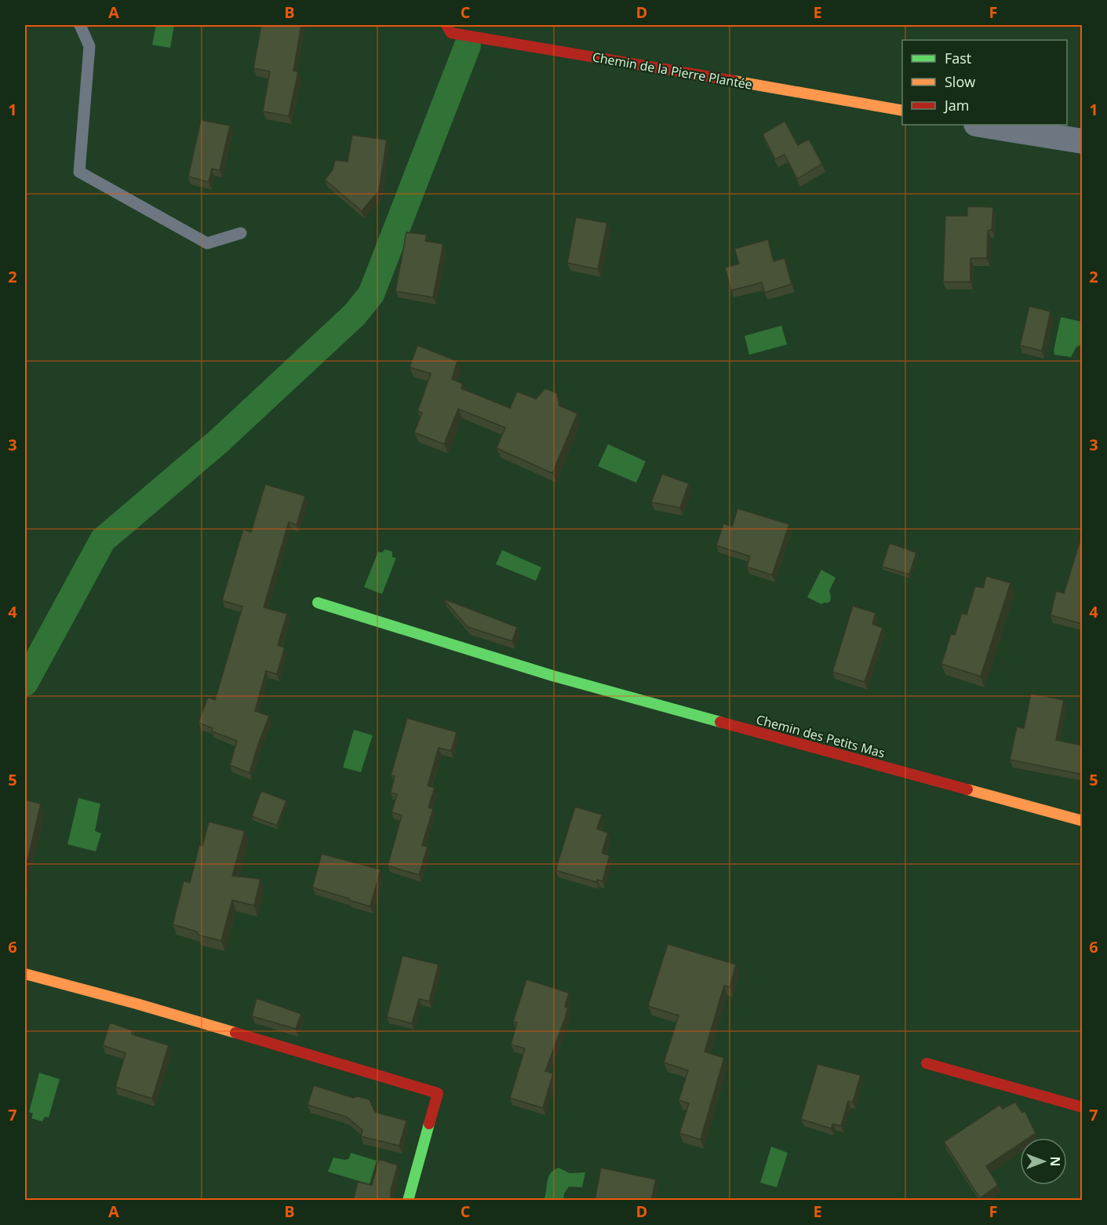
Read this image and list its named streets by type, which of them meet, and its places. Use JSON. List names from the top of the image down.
{
  "streets": {
    "street": ["Chemin de la Pierre Plantée", "Chemin des Petits Mas"]
  },
  "legend": ["Fast", "Slow", "Jam"],
  "north": "right",
  "grid": {
    "columns": [
      "A",
      "B",
      "C",
      "D",
      "E",
      "F"
    ],
    "rows": [
      "1",
      "2",
      "3",
      "4",
      "5",
      "6",
      "7"
    ]
  }
}
